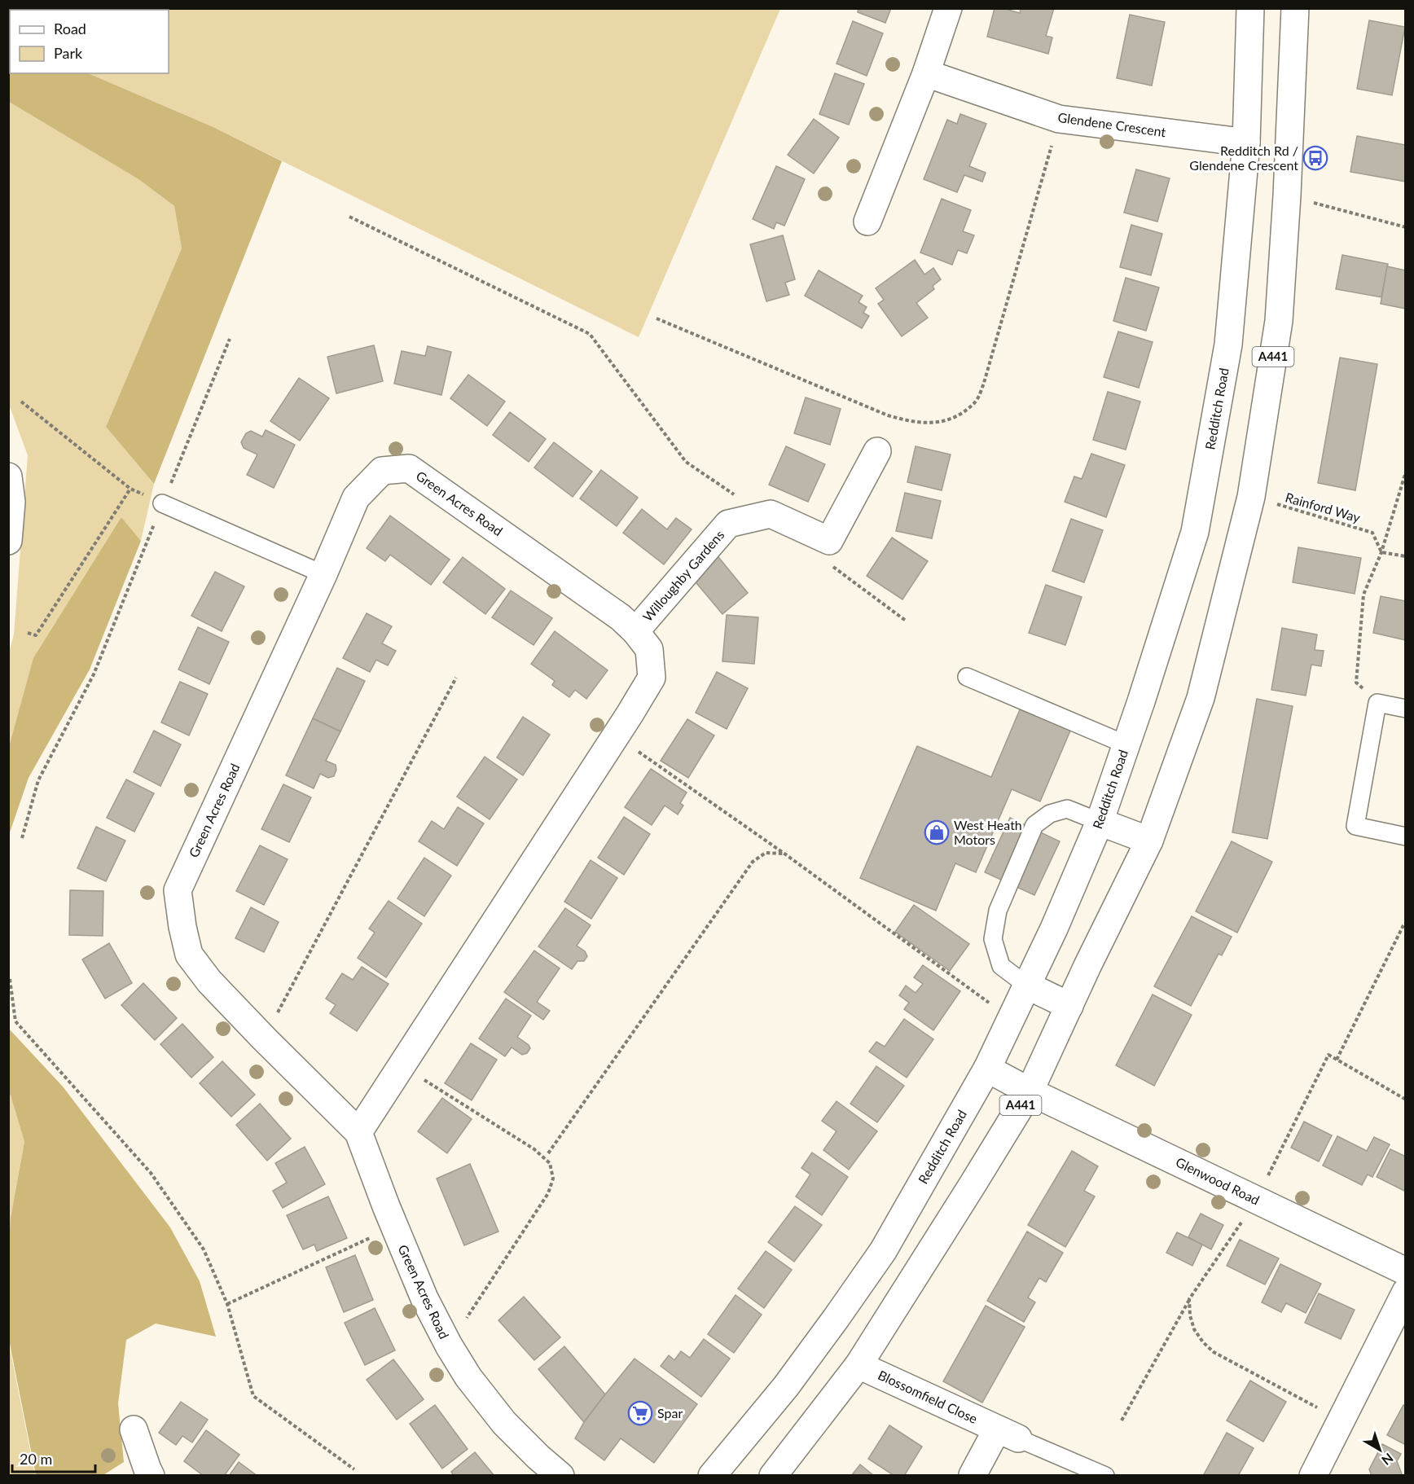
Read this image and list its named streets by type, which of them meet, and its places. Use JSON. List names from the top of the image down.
{
  "streets": {
    "main road": [
      "Glendene Crescent",
      "A441",
      "Redditch Road",
      "Green Acres Road",
      "Willoughby Gardens",
      "Glenwood Road",
      "Blossomfield Close"
    ],
    "path": ["Rainford Way"]
  },
  "crossings": [
    ["Glendene Crescent", "Redditch Road"],
    ["A441", "Rainford Way"],
    ["A441", "Glenwood Road"],
    ["A441", "Blossomfield Close"],
    ["Redditch Road", "Glenwood Road"],
    ["Green Acres Road", "Willoughby Gardens"]
  ],
  "places": {
    "bus stop": ["Redditch Rd / Glendene Crescent"],
    "shop": ["West Heath Motors"],
    "supermarket": ["Spar"]
  },
  "legend": ["Road", "Park"],
  "scale_bar": "20 m",
  "north": "bottom right"
}
